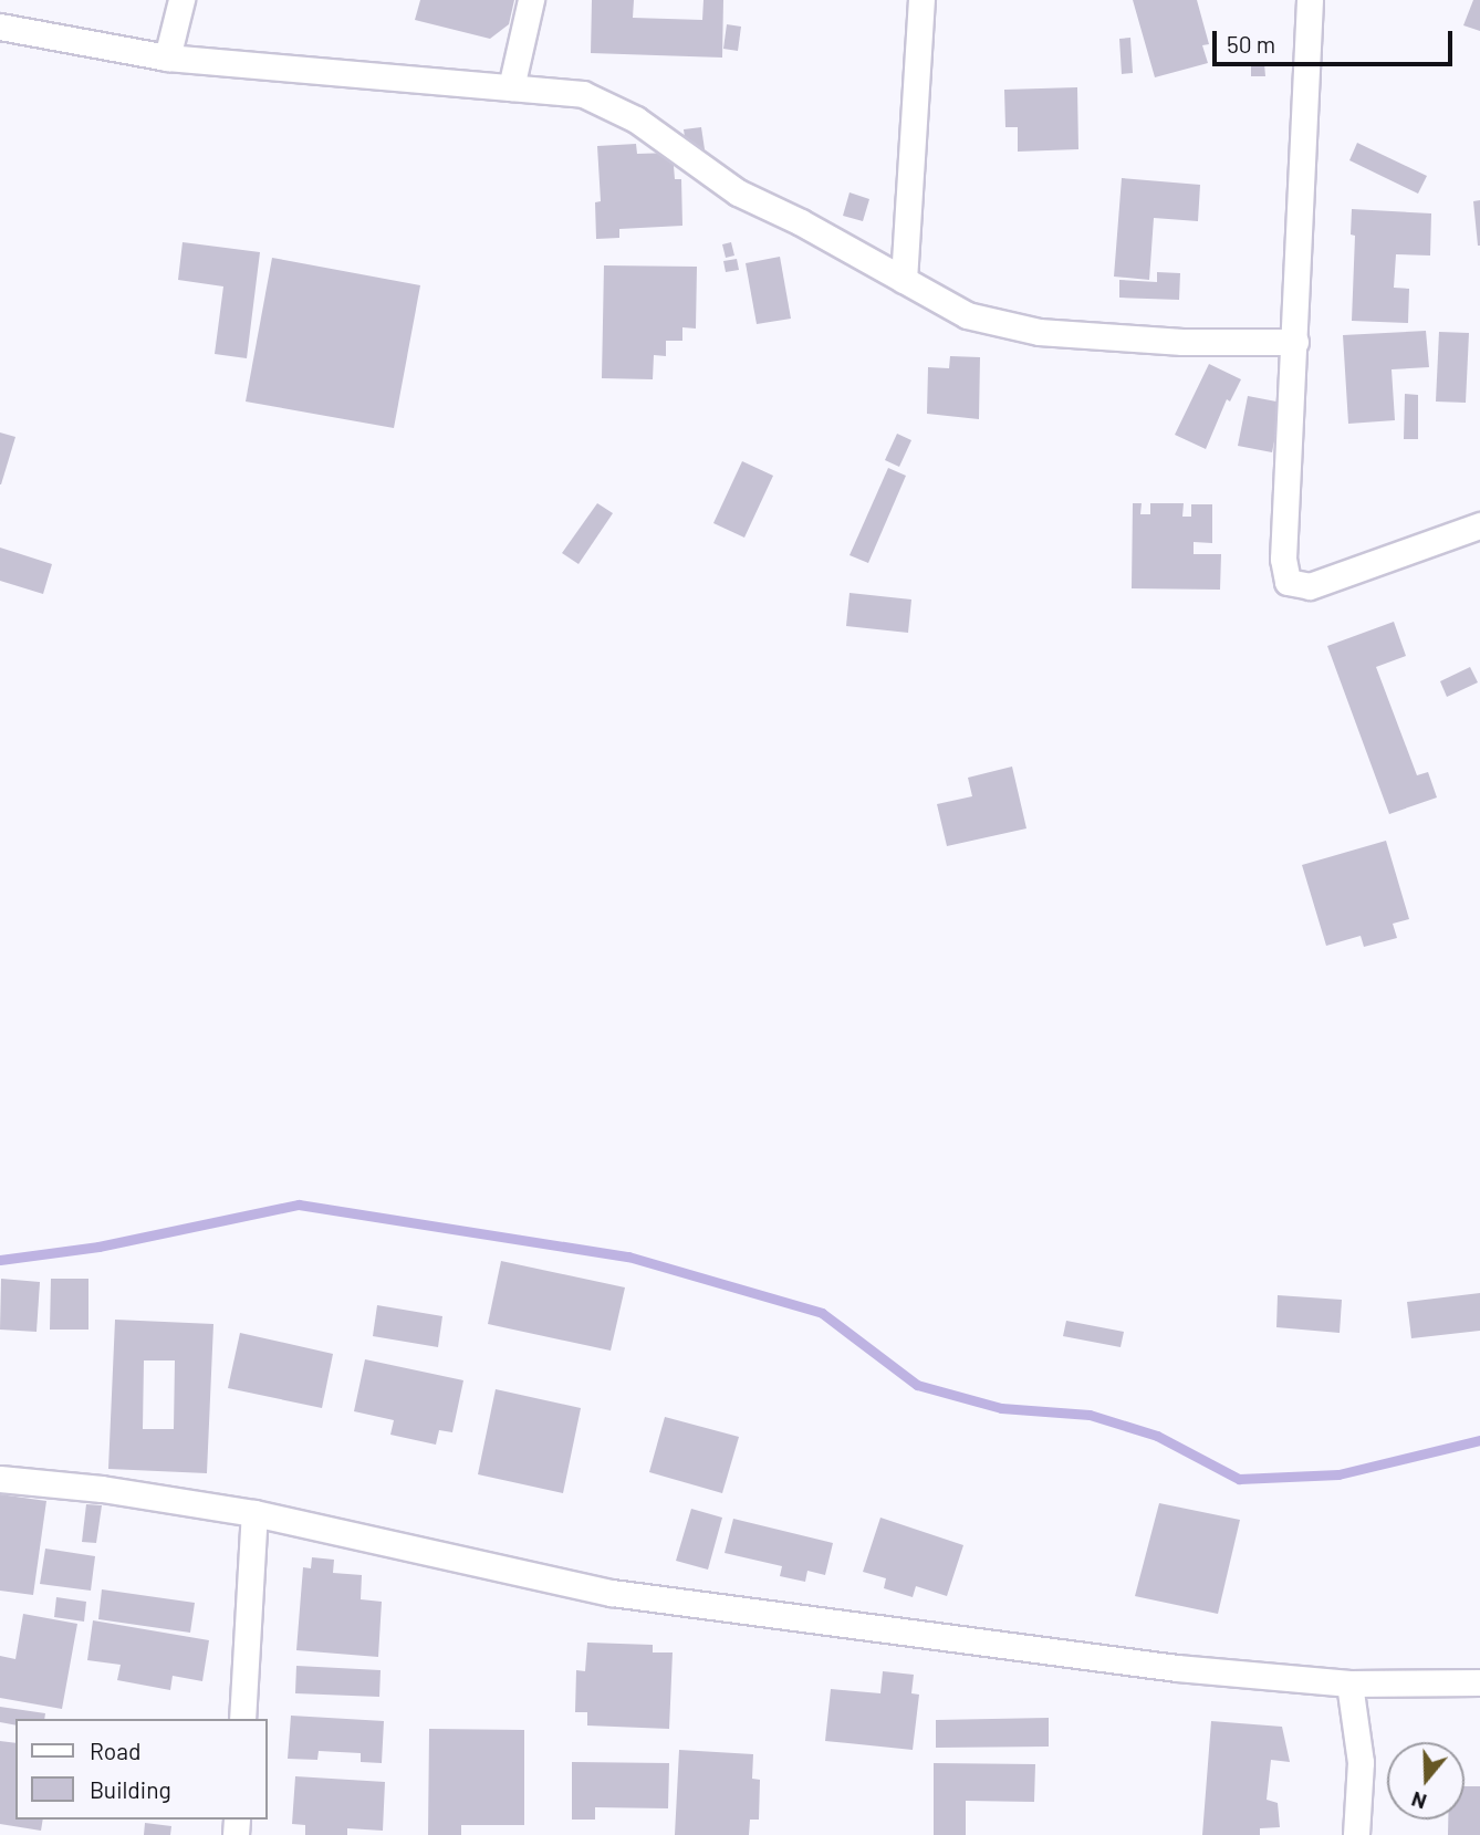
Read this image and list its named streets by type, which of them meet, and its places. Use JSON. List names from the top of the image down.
{
  "legend": ["Road", "Building"],
  "scale_bar": "50 m",
  "north": "bottom"
}
